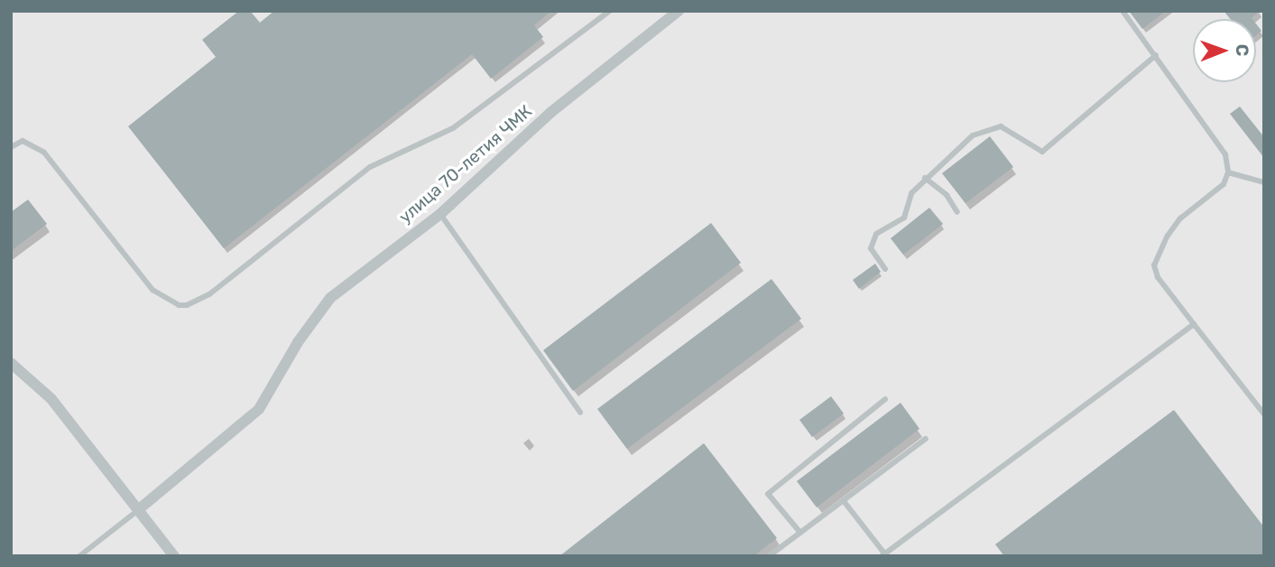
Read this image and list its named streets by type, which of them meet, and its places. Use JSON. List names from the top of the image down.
{
  "streets": {
    "street": ["улица 70-летия ЧМК"]
  },
  "north": "right"
}
